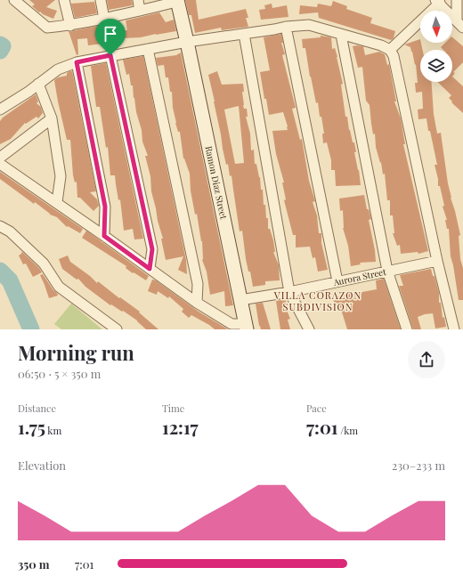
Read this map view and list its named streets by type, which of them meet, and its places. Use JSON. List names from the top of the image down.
{
  "streets": {
    "street": ["Ramon Diaz Street", "Aurora Street"]
  },
  "crossings": [
    ["Ramon Diaz Street", "Aurora Street"]
  ],
  "districts": ["VILLA CORAZON SUBDIVISION"],
  "north": "bottom",
  "page": {
    "heading": ["Morning run", "06:50 · 5 × 350 m"],
    "stats": [
      ["Distance", "1.75 km"],
      ["Time", "12:17"],
      ["Pace", "7:01 /km"]
    ],
    "chart": ["Elevation", "230–233 m"],
    "list": [
      {
        "name": "350 m",
        "note": "7:01"
      }
    ]
  }
}
